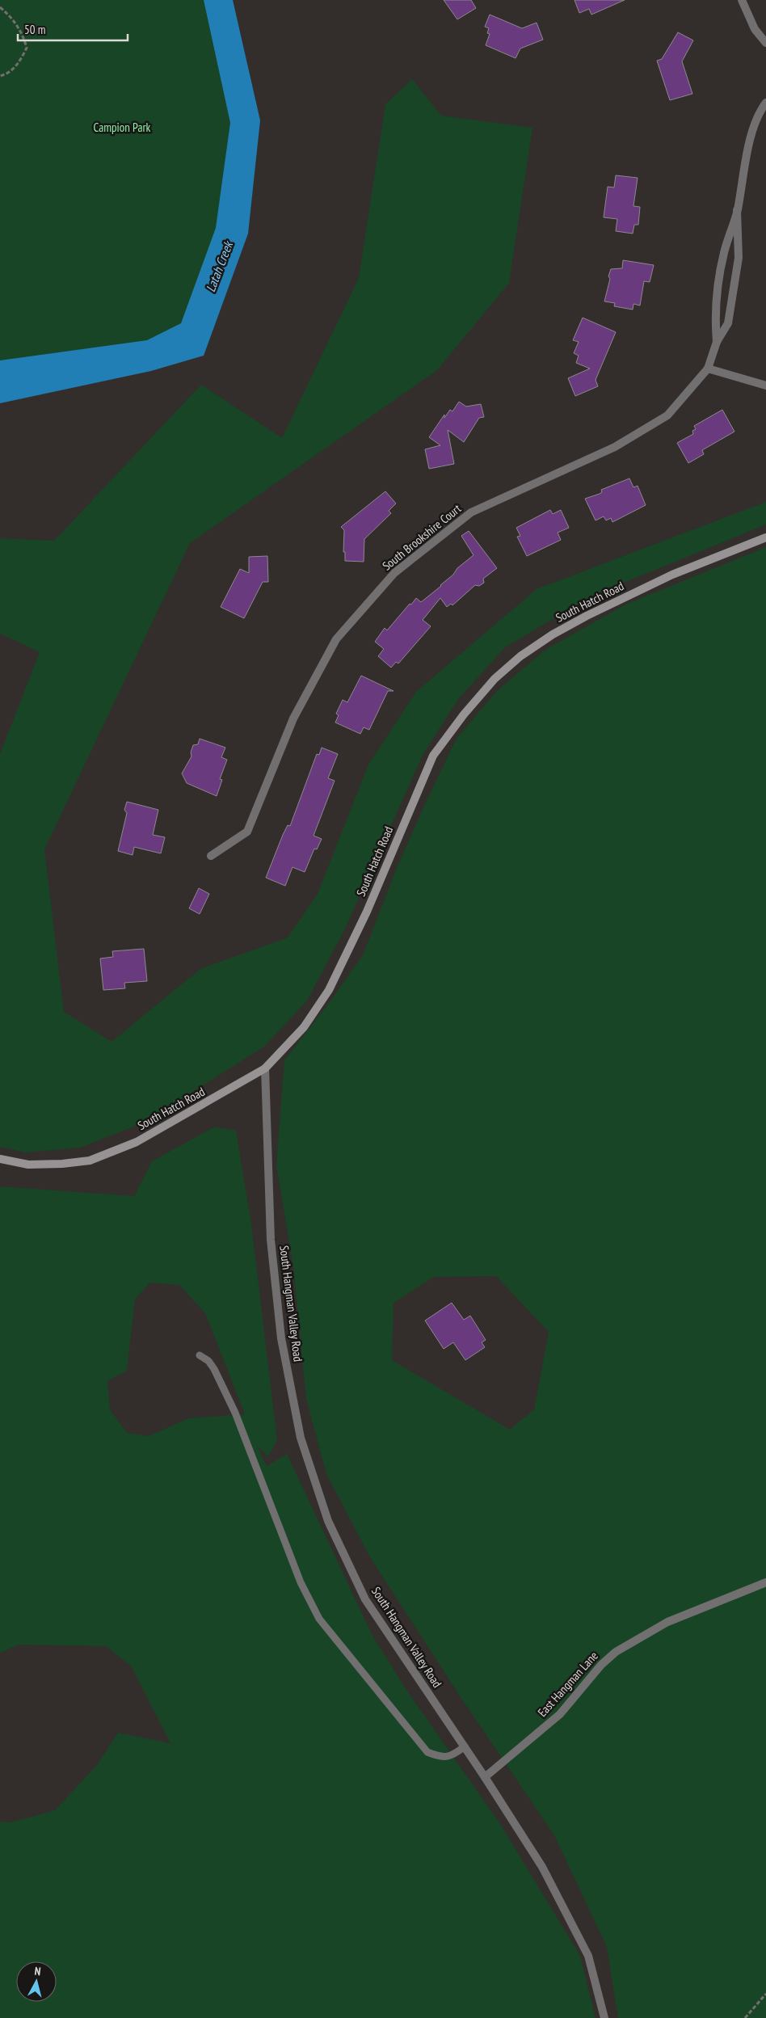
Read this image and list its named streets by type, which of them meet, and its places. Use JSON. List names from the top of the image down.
{
  "streets": {
    "main road": ["South Hatch Road"],
    "street": ["South Brookshire Court", "South Hangman Valley Road", "East Hangman Lane"]
  },
  "crossings": [
    ["South Hatch Road", "South Hangman Valley Road"],
    ["South Hangman Valley Road", "East Hangman Lane"]
  ],
  "water": ["Latah Creek"],
  "parks": ["Campion Park"],
  "scale_bar": "50 m",
  "north": "top"
}
